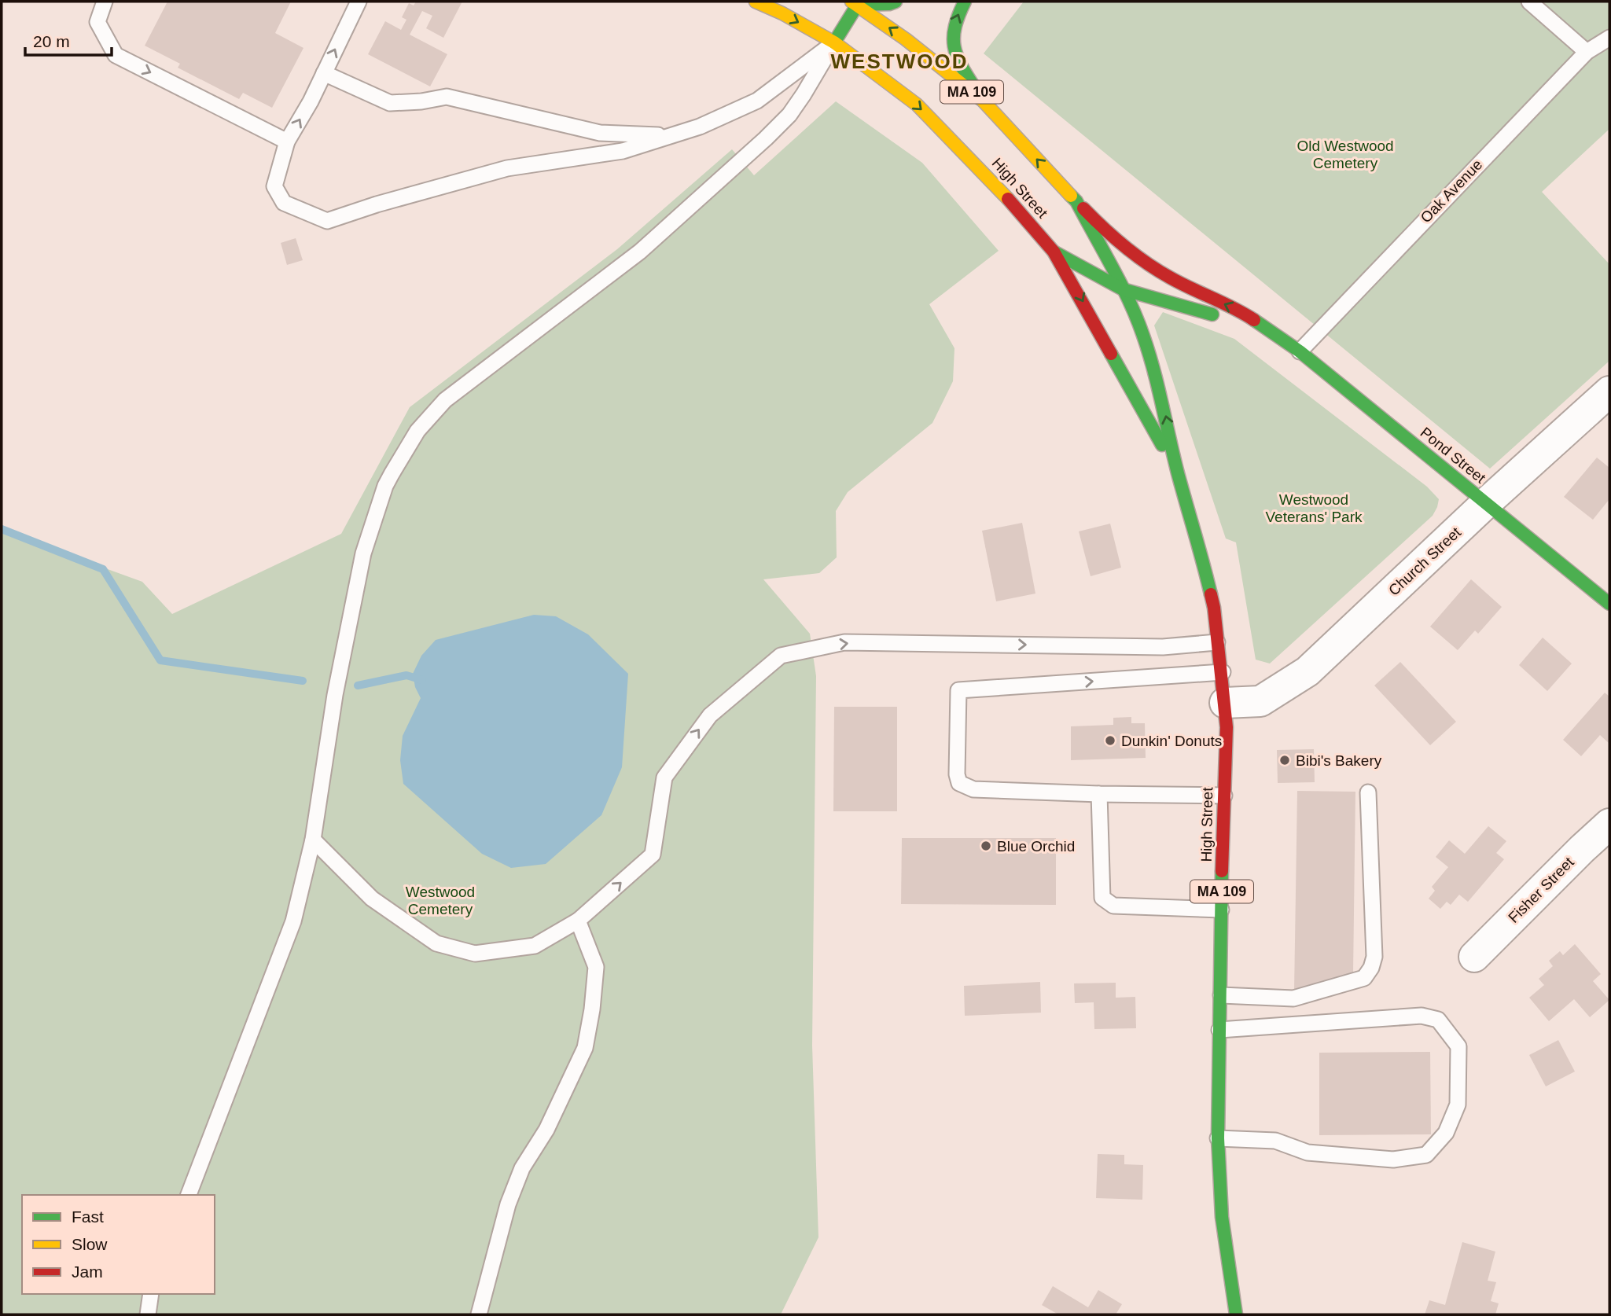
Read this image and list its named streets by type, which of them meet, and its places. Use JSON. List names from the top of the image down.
{
  "streets": {
    "main road": ["MA 109", "High Street", "Pond Street"],
    "street": ["Church Street", "Fisher Street"],
    "lane": ["Oak Avenue"]
  },
  "crossings": [
    ["High Street", "Pond Street"],
    ["High Street", "Church Street"],
    ["Oak Avenue", "Pond Street"],
    ["Pond Street", "Church Street"]
  ],
  "districts": ["WESTWOOD"],
  "parks": ["Old Westwood Cemetery", "Westwood Veterans' Park", "Westwood Cemetery"],
  "places": ["Dunkin' Donuts", "Bibi's Bakery", "Blue Orchid"],
  "legend": ["Fast", "Slow", "Jam"],
  "scale_bar": "20 m"
}
